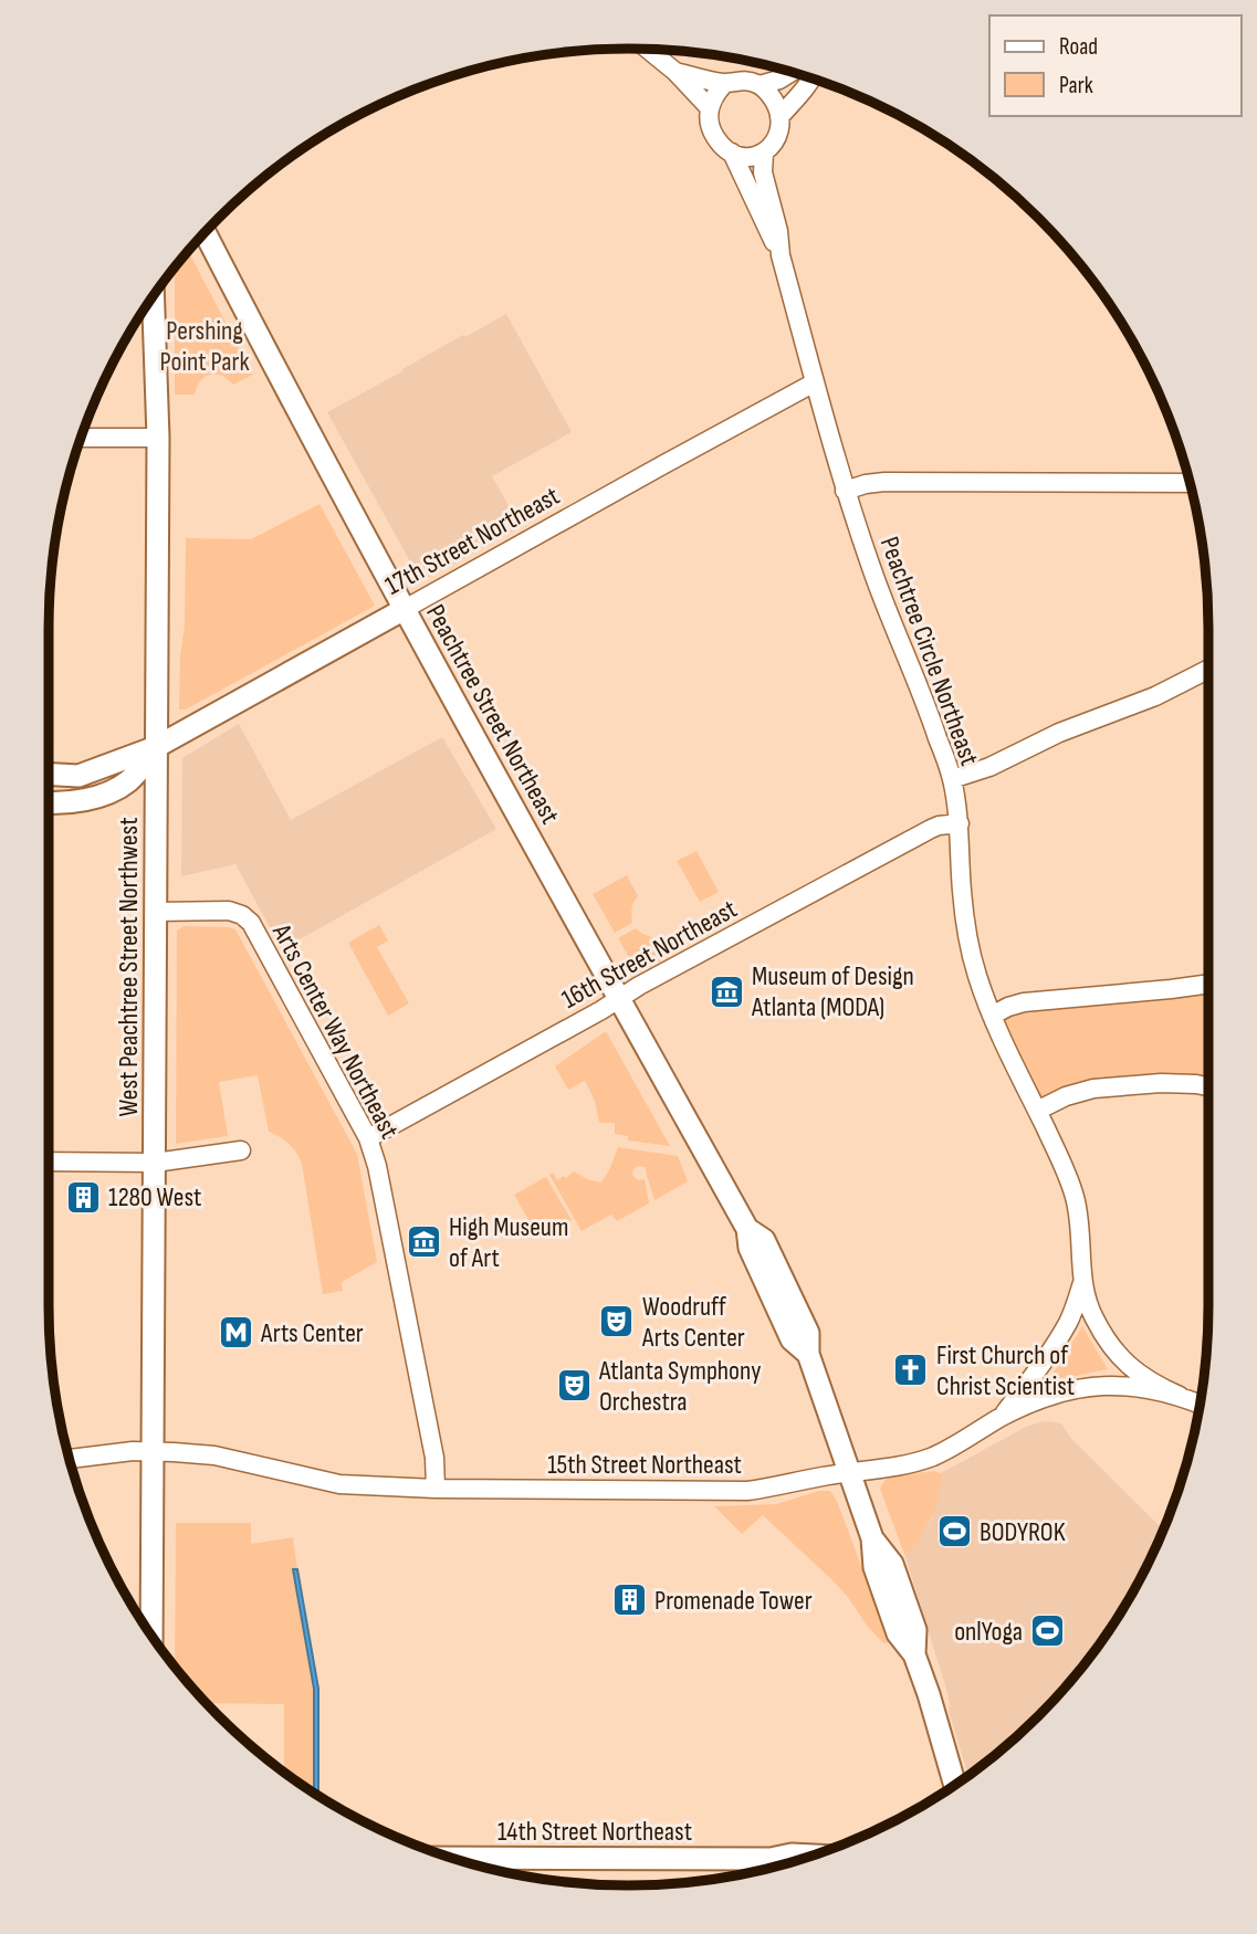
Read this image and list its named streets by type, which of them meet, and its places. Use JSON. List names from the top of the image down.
{
  "streets": {
    "main road": [
      "17th Street Northeast",
      "Peachtree Street Northeast",
      "West Peachtree Street Northwest",
      "14th Street Northeast"
    ],
    "street": [
      "Peachtree Circle Northeast",
      "16th Street Northeast",
      "Arts Center Way Northeast",
      "15th Street Northeast"
    ]
  },
  "crossings": [
    ["17th Street Northeast", "Peachtree Circle Northeast"],
    ["17th Street Northeast", "Peachtree Street Northeast"],
    ["17th Street Northeast", "West Peachtree Street Northwest"],
    ["Peachtree Circle Northeast", "16th Street Northeast"],
    ["Peachtree Circle Northeast", "15th Street Northeast"],
    ["Peachtree Street Northeast", "16th Street Northeast"],
    ["Peachtree Street Northeast", "15th Street Northeast"],
    ["16th Street Northeast", "Arts Center Way Northeast"],
    ["West Peachtree Street Northwest", "Arts Center Way Northeast"],
    ["West Peachtree Street Northwest", "15th Street Northeast"],
    ["Arts Center Way Northeast", "15th Street Northeast"]
  ],
  "parks": ["Pershing Point Park"],
  "places": {
    "museum": ["Museum of Design Atlanta (MODA)", "High Museum of Art"],
    "building": ["1280 West", "Promenade Tower"],
    "theatre": ["Woodruff Arts Center", "Atlanta Symphony Orchestra"],
    "metro station": ["Arts Center"],
    "church": ["First Church of Christ Scientist"],
    "sports": ["BODYROK", "onlYoga"]
  },
  "legend": ["Road", "Park"]
}
